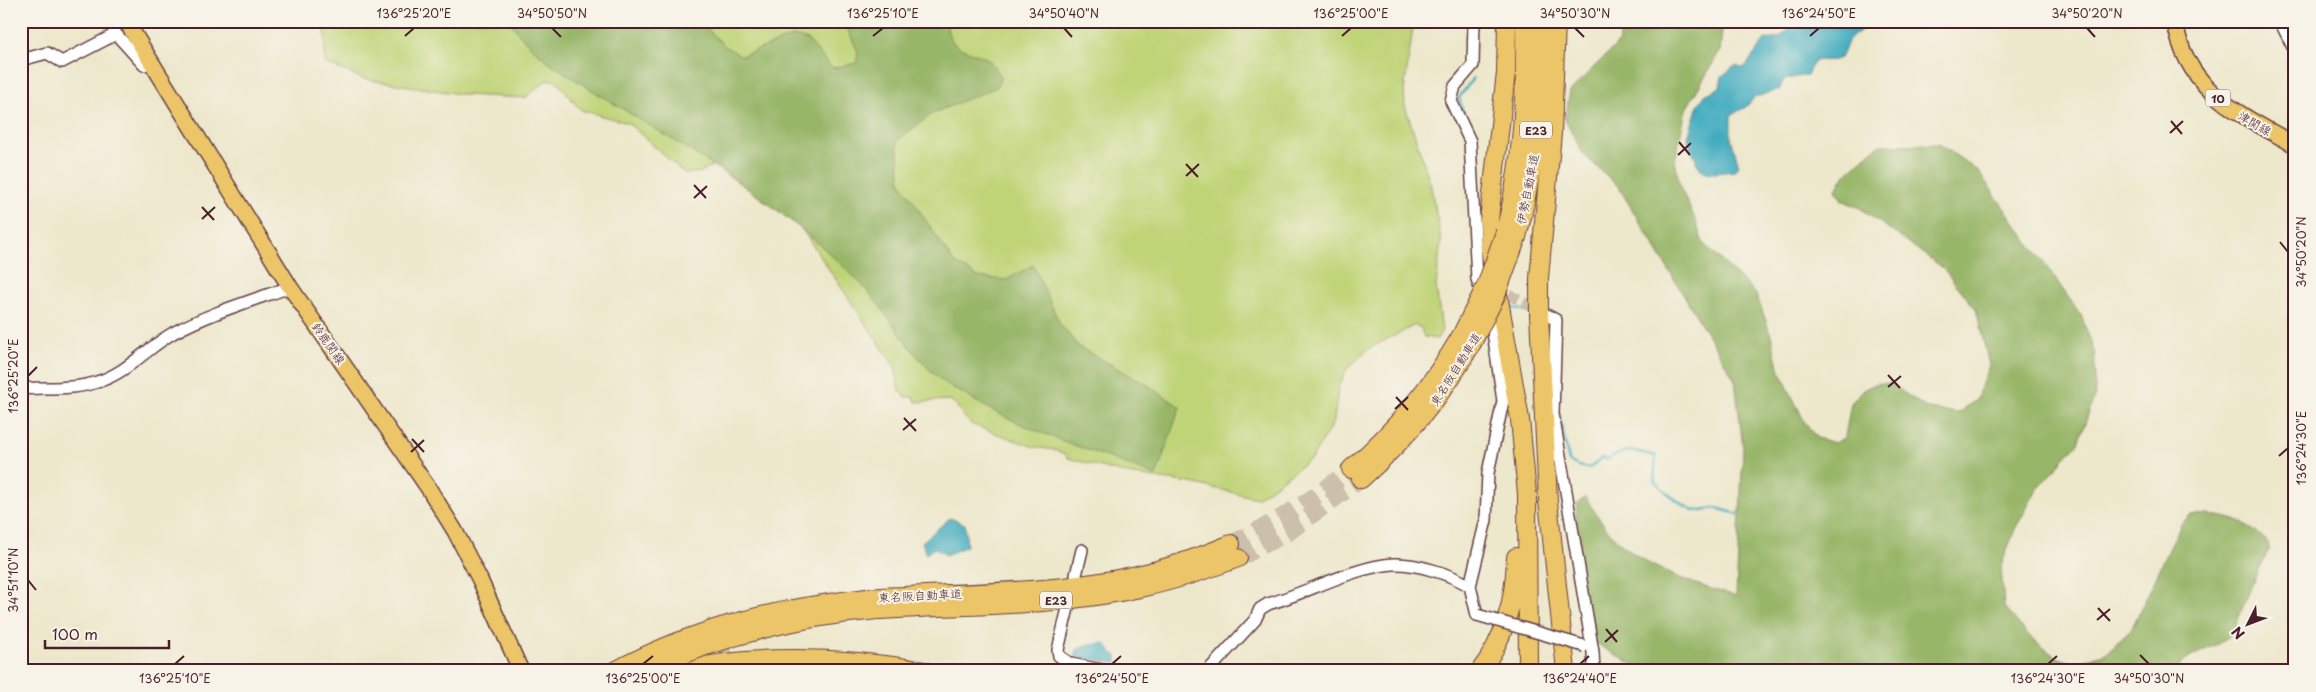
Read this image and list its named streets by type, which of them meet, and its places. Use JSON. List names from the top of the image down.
{
  "streets": {
    "highway": ["E23", "伊勢自動車道", "東名阪自動車道"],
    "main road": ["10", "津関線", "鈴鹿関線"]
  },
  "crossings": [
    ["伊勢自動車道", "東名阪自動車道"]
  ],
  "scale_bar": "100 m",
  "north": "bottom left",
  "coordinates": [
    "136°25'20\"E",
    "34°50'50\"N",
    "136°25'10\"E",
    "34°50'40\"N",
    "136°25'00\"E",
    "34°50'30\"N",
    "136°24'50\"E",
    "34°50'20\"N",
    "136°24'30\"E",
    "34°51'10\"N",
    "136°24'40\"E"
  ]
}
